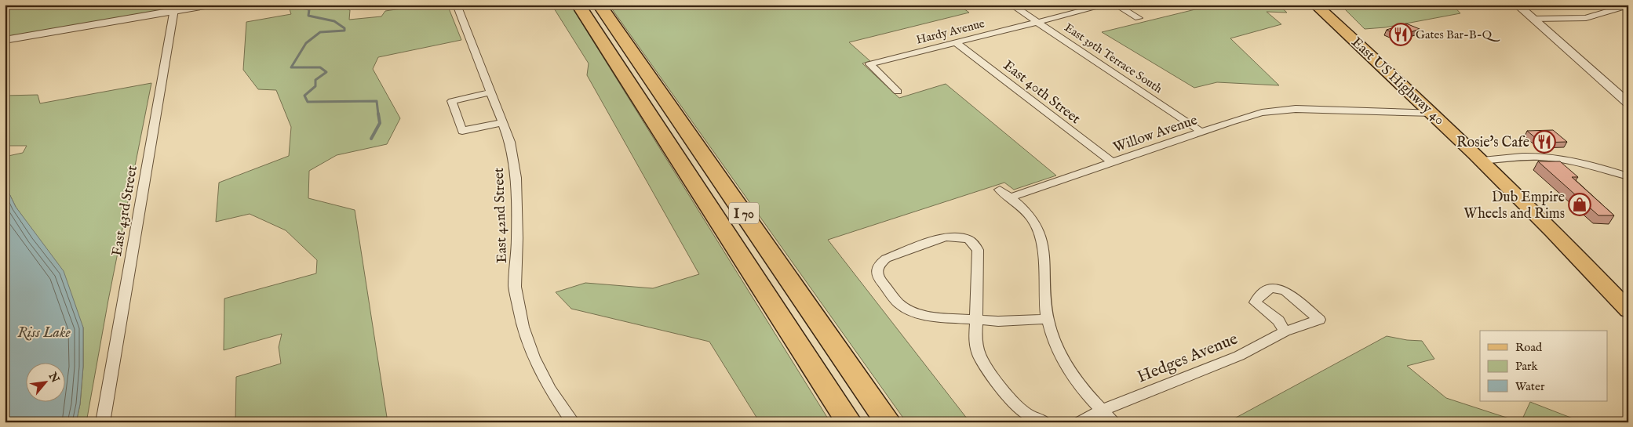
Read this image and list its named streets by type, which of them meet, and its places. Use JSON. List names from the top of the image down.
{
  "streets": {
    "highway": ["I 70"],
    "main road": ["East US Highway 40"],
    "street": [
      "Hardy Avenue",
      "East 39th Terrace South",
      "East 40th Street",
      "Willow Avenue",
      "East 43rd Street",
      "East 42nd Street",
      "Hedges Avenue"
    ]
  },
  "crossings": [
    ["Hardy Avenue", "East 39th Terrace South"],
    ["Hardy Avenue", "East 40th Street"],
    ["East 39th Terrace South", "Willow Avenue"],
    ["East US Highway 40", "Willow Avenue"],
    ["East 40th Street", "Willow Avenue"]
  ],
  "water": ["Riss Lake"],
  "places": {
    "restaurant": ["Gates Bar-B-Q", "Rosie's Cafe"],
    "shop": ["Dub Empire Wheels and Rims"]
  },
  "legend": ["Road", "Park", "Water"],
  "north": "top right"
}
